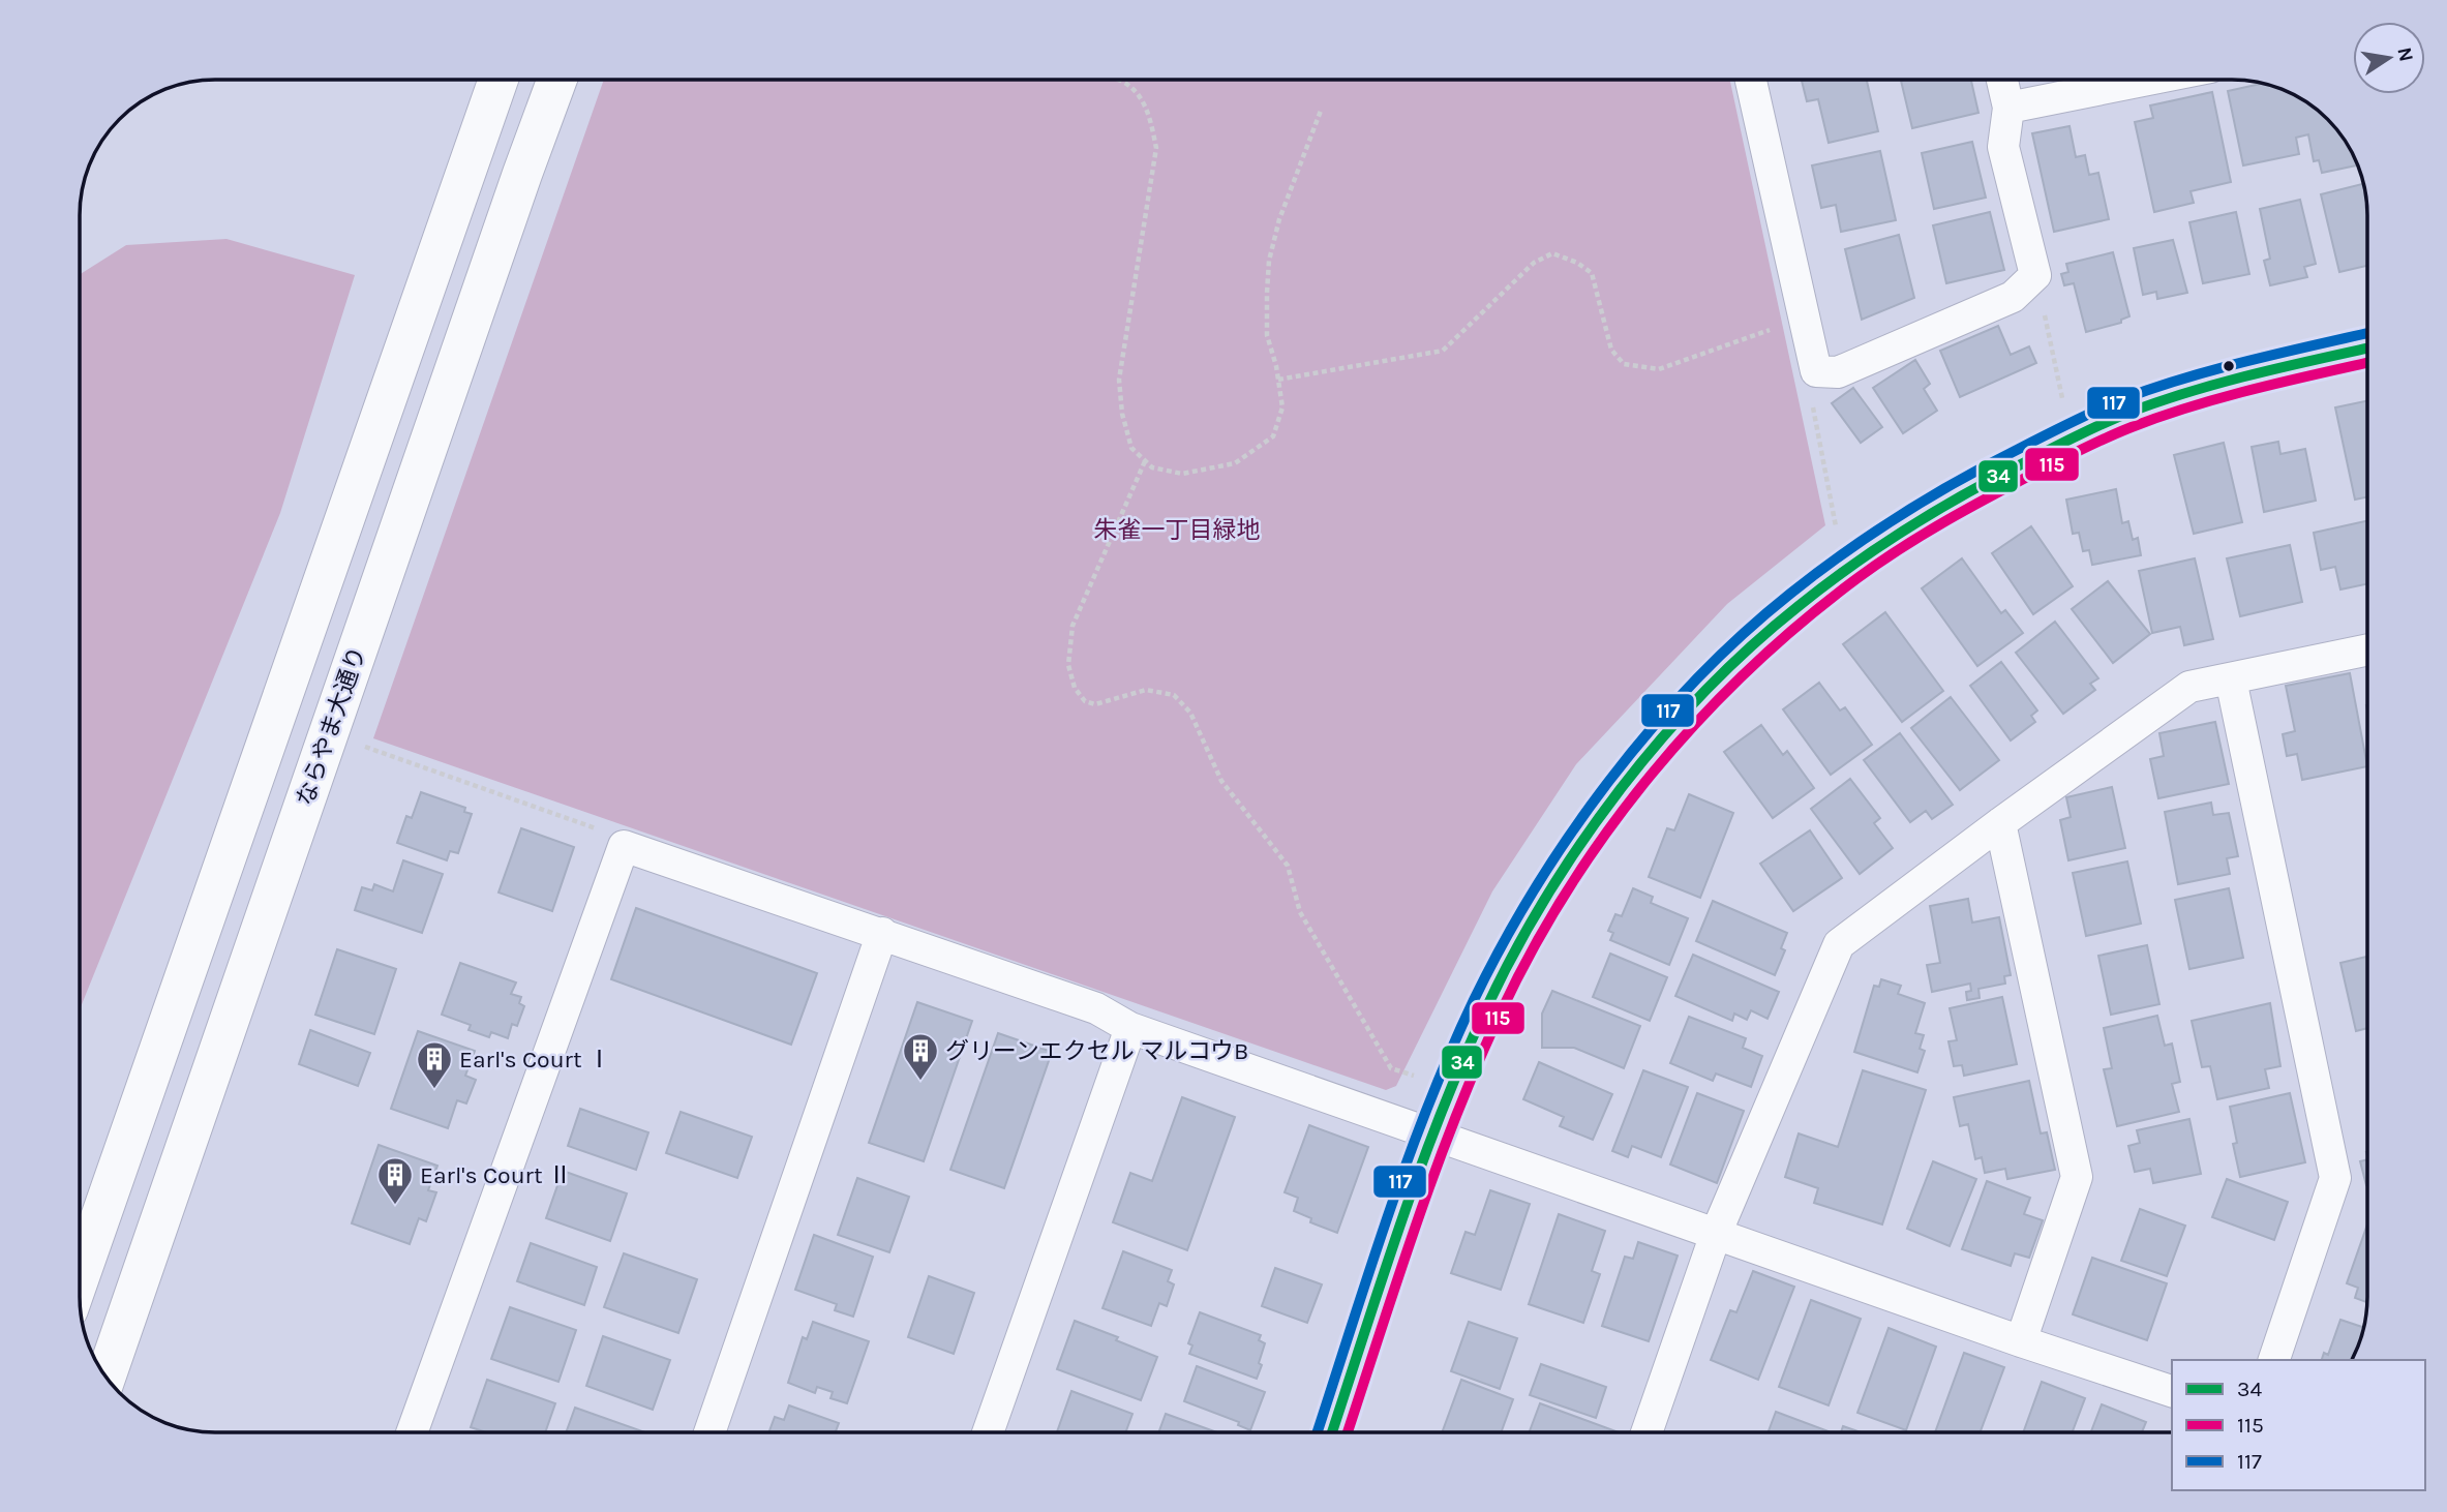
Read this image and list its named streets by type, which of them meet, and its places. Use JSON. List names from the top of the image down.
{
  "streets": {
    "street": ["ならやま大通り"]
  },
  "parks": ["朱雀一丁目緑地"],
  "places": {
    "building": ["グリーンエクセル マルコウB", "Earl's Court Ⅰ", "Earl's Court Ⅱ"]
  },
  "lines": ["transit line 117", "transit line 34", "transit line 115"],
  "legend": ["34", "115", "117"],
  "north": "right"
}
